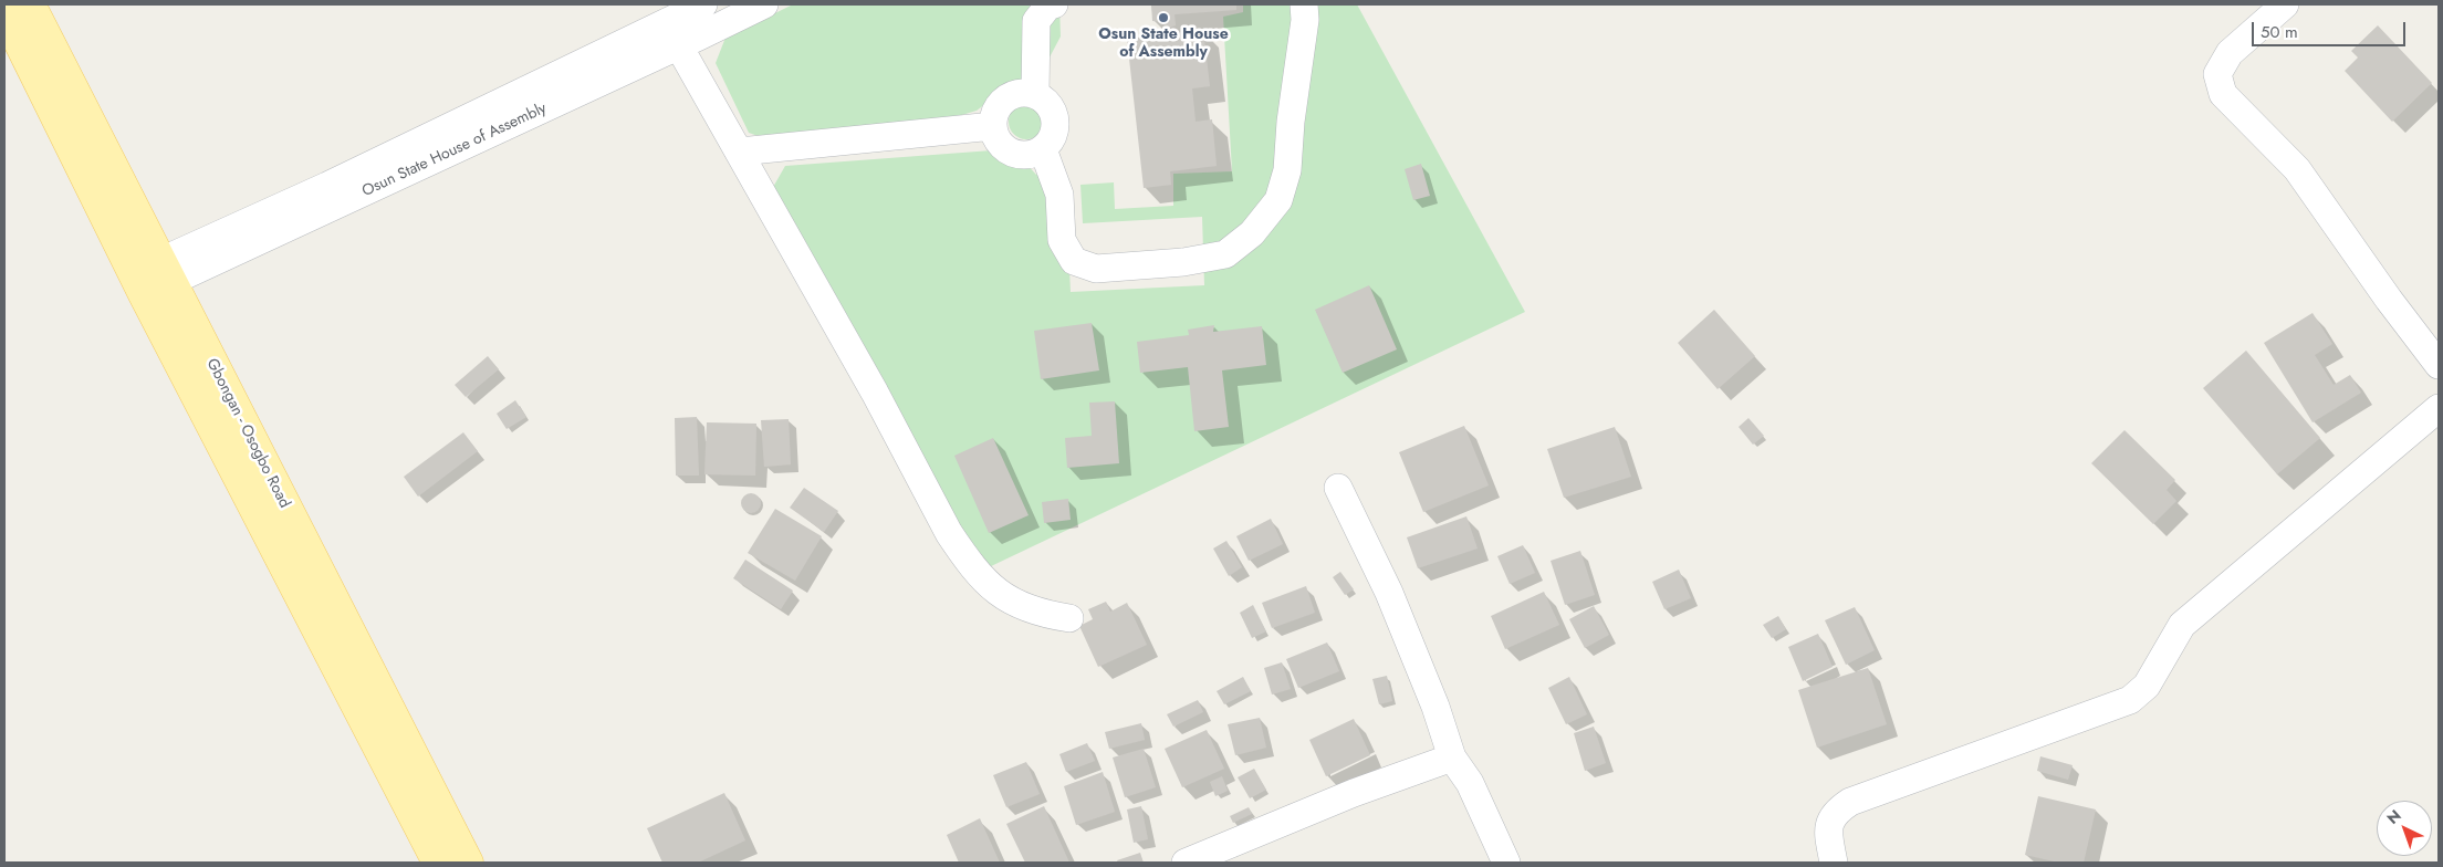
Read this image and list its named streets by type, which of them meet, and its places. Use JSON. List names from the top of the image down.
{
  "streets": {
    "main road": ["Gbongan - Osogbo Road"],
    "street": ["Osun State House of Assembly"]
  },
  "crossings": [
    ["Osun State House of Assembly", "Gbongan - Osogbo Road"]
  ],
  "places": ["Osun State House of Assembly"],
  "scale_bar": "50 m",
  "north": "top left"
}
